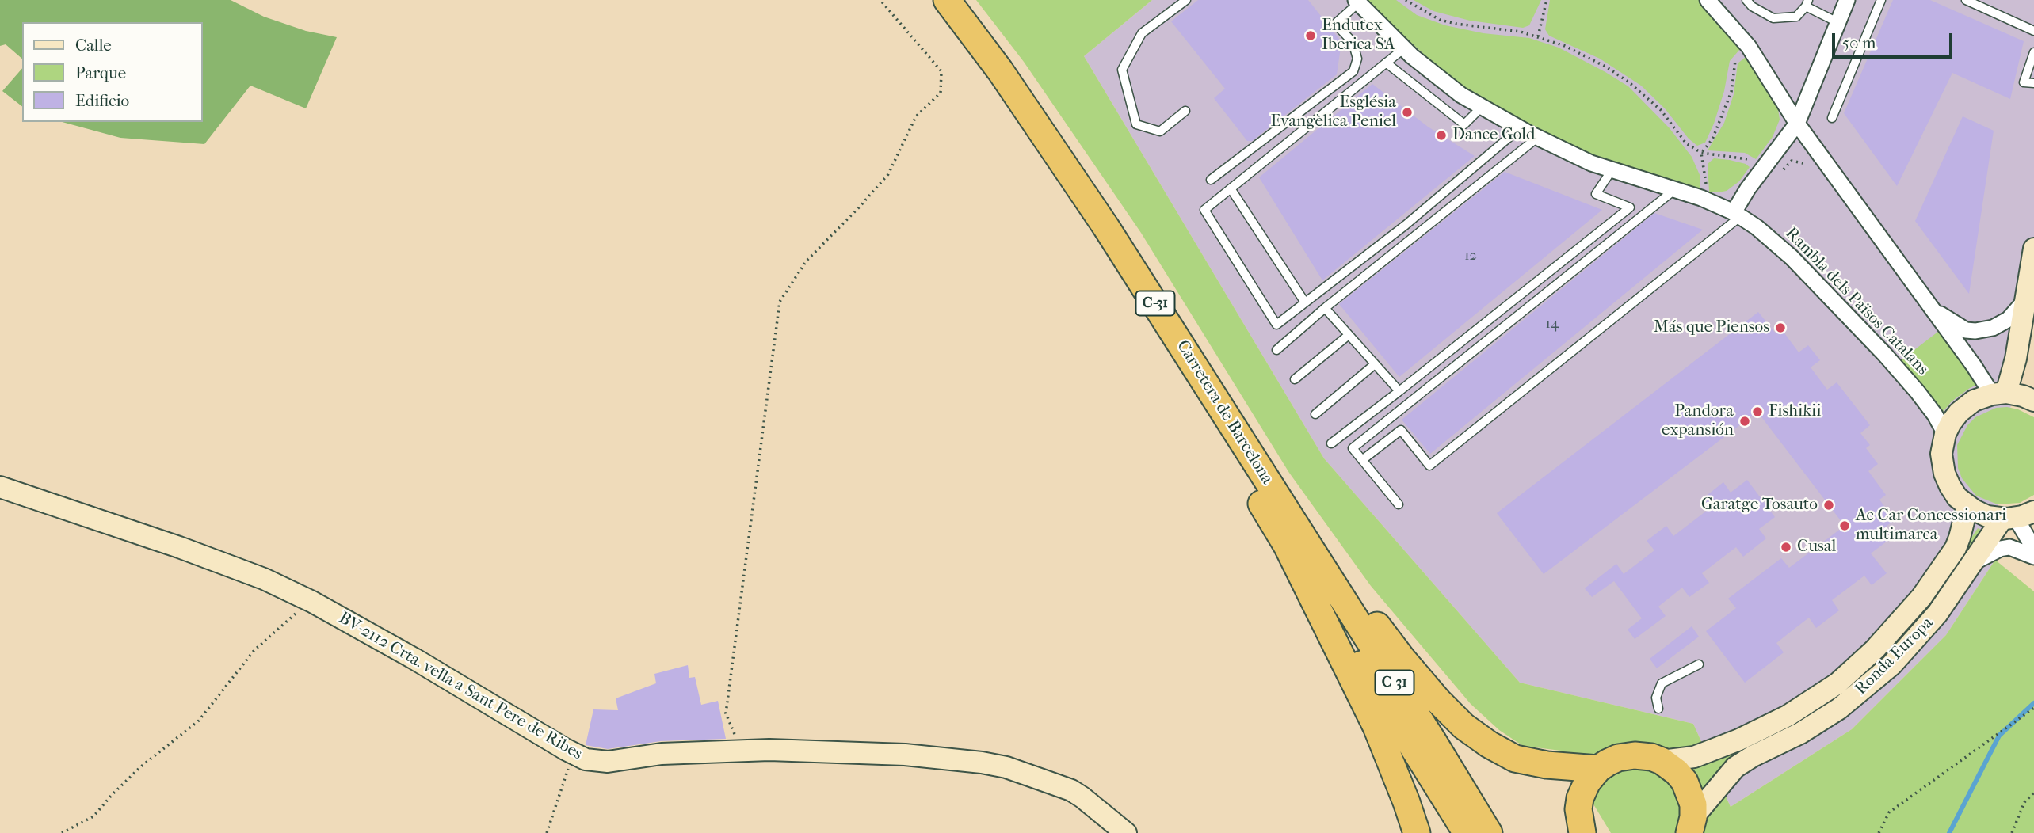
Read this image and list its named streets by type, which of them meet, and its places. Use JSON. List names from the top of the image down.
{
  "streets": {
    "highway": ["C-31", "Carretera de Barcelona"],
    "street": ["Rambla dels Països Catalans", "Ronda Europa", "BV-2112 Crta. vella a Sant Pere de Ribes"]
  },
  "places": [
    "Endutex Iberica SA",
    "Església Evangèlica Peniel",
    "Dance Gold",
    "Más que Piensos",
    "Fishikii",
    "Pandora expansión",
    "Garatge Tosauto",
    "Ac Car Concessionari multimarca",
    "Cusal"
  ],
  "house_numbers": ["12", "14"],
  "legend": ["Calle", "Parque", "Edificio"],
  "scale_bar": "50 m"
}
